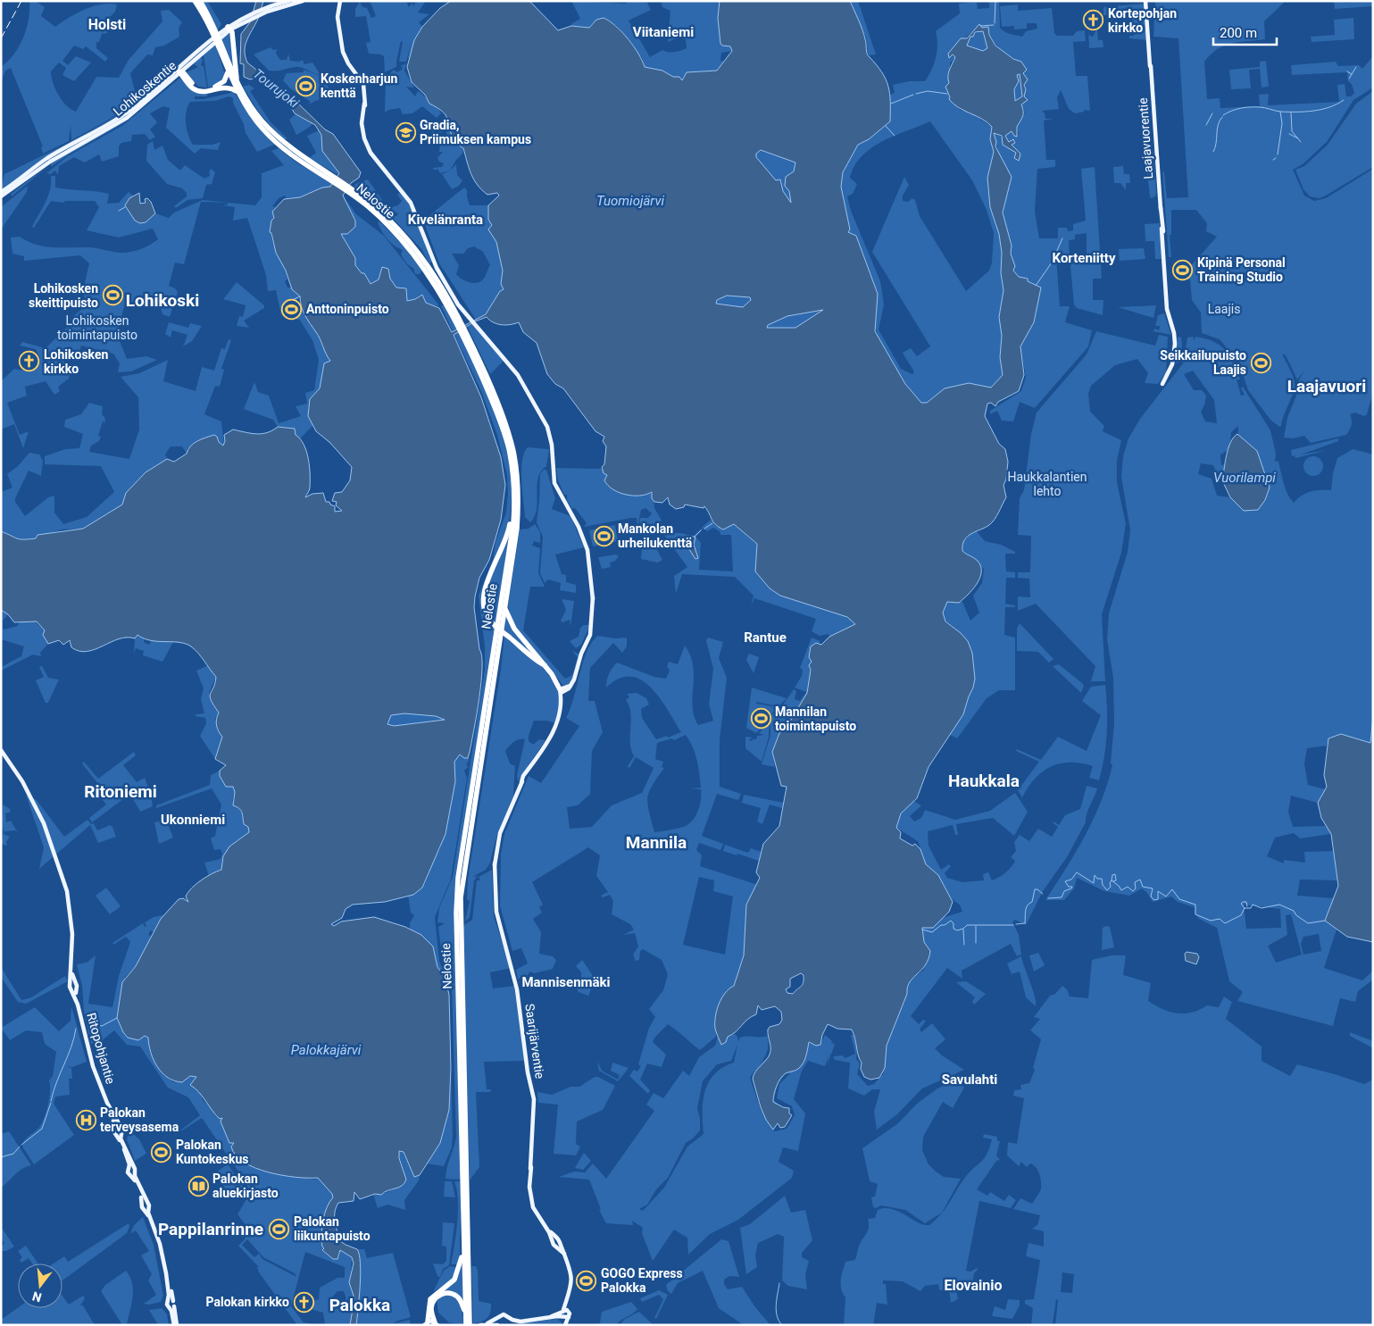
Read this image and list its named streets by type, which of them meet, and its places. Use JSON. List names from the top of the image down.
{
  "streets": {
    "highway": ["Nelostie"],
    "main road": [
      "Lohikoskentie",
      "Laajavuorentie",
      "Saarijärventie",
      "Ritopohjantie"
    ]
  },
  "districts": [
    "Holsti",
    "Viitaniemi",
    "Kivelänranta",
    "Korteniitty",
    "Lohikoski",
    "Laajavuori",
    "Rantue",
    "Haukkala",
    "Ritoniemi",
    "Ukonniemi",
    "Mannila",
    "Mannisenmäki",
    "Savulahti",
    "Pappilanrinne",
    "Elovainio",
    "Palokka"
  ],
  "water": [
    "Tourujoki",
    "Tuomiojärvi",
    "Vuorilampi",
    "Palokkajärvi"
  ],
  "parks": ["Laajis", "Lohikosken toimintapuisto", "Haukkalantien lehto"],
  "places": {
    "church": ["Kortepohjan kirkko", "Lohikosken kirkko", "Palokan kirkko"],
    "sports": [
      "Koskenharjun kenttä",
      "Kipinä Personal Training Studio",
      "Lohikosken skeittipuisto",
      "Anttoninpuisto",
      "Seikkailupuisto Laajis",
      "Mankolan urheilukenttä",
      "Mannilan toimintapuisto",
      "Palokan Kuntokeskus",
      "Palokan liikuntapuisto",
      "GOGO Express Palokka"
    ],
    "school or university": ["Gradia, Priimuksen kampus"],
    "hospital": ["Palokan terveysasema"],
    "library": ["Palokan aluekirjasto"]
  },
  "scale_bar": "200 m",
  "north": "bottom"
}
